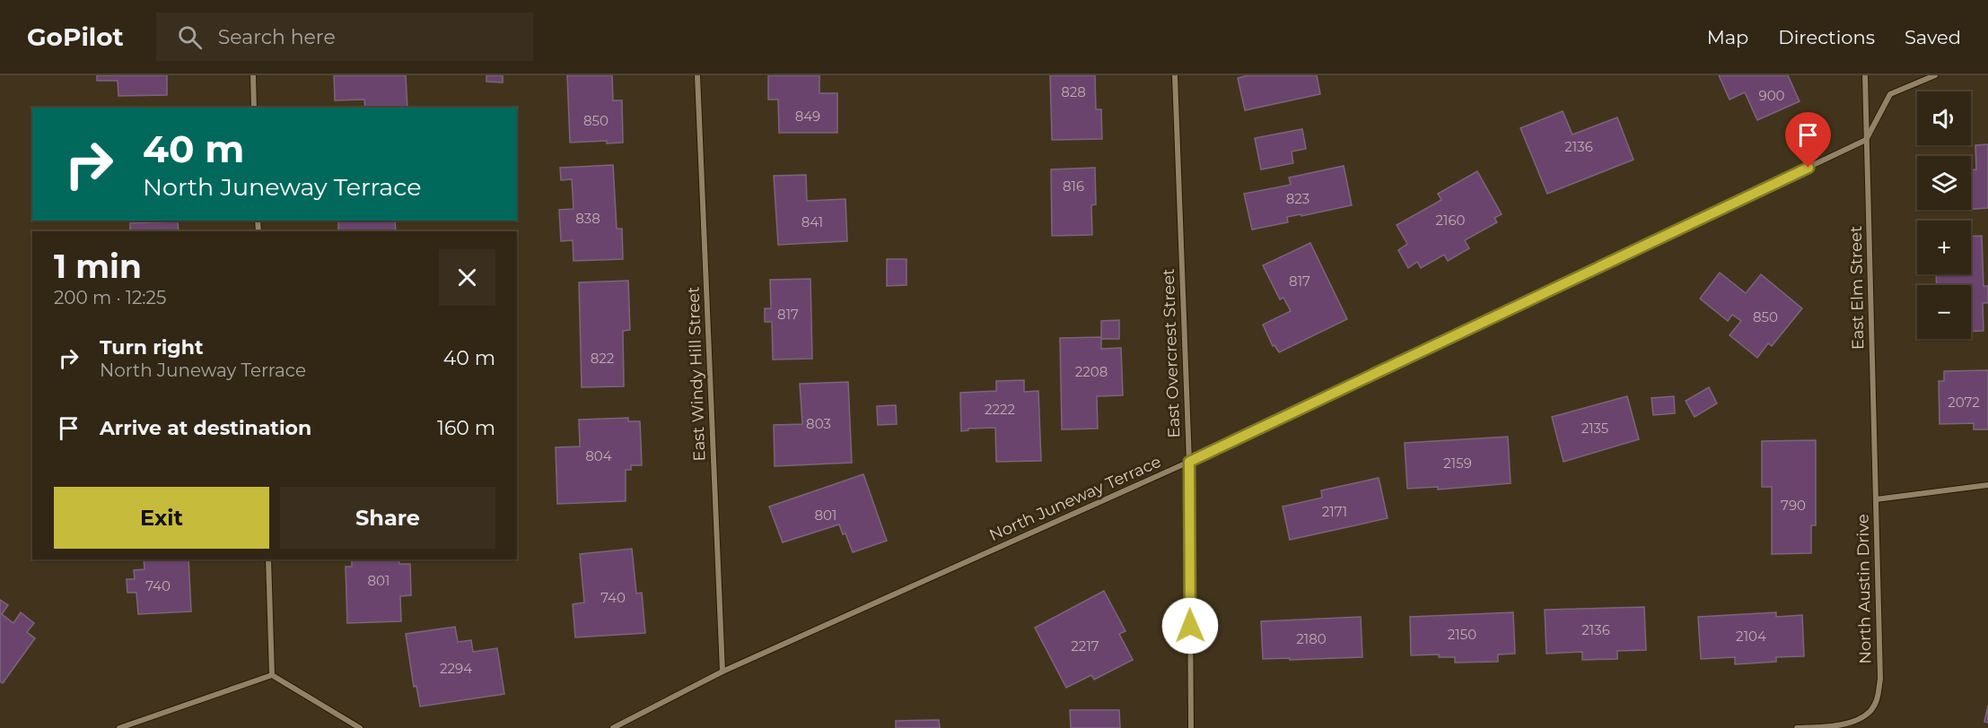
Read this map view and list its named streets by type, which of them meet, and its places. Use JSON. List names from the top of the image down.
{
  "streets": {
    "street": [
      "East Elm Street",
      "East Overcrest Street",
      "East Windy Hill Street",
      "North Juneway Terrace",
      "North Austin Drive"
    ]
  },
  "crossings": [
    ["East Elm Street", "North Juneway Terrace"],
    ["East Elm Street", "North Austin Drive"],
    ["East Overcrest Street", "North Juneway Terrace"],
    ["East Windy Hill Street", "North Juneway Terrace"]
  ],
  "house_numbers": [
    "828",
    "900",
    "849",
    "850",
    "2136",
    "816",
    "823",
    "838",
    "2160",
    "841",
    "817",
    "817",
    "850",
    "822",
    "2208",
    "2072",
    "2222",
    "803",
    "2135",
    "804",
    "2159",
    "790",
    "2171",
    "801",
    "801",
    "740",
    "740",
    "2136",
    "2150",
    "2104",
    "2180",
    "2217",
    "2294"
  ],
  "page": {
    "header": "GoPilot",
    "search": "Search here",
    "nav": ["Map", "Directions", "Saved"],
    "map_buttons": ["+", "−"],
    "turn": ["40 m", "North Juneway Terrace"],
    "heading": ["1 min", "200 m · 12:25"],
    "list": [
      {
        "name": "Turn right",
        "note": "North Juneway Terrace",
        "value": "40 m"
      },
      {
        "name": "Arrive at destination",
        "value": "160 m"
      }
    ],
    "buttons": ["Exit", "Share"]
  }
}
